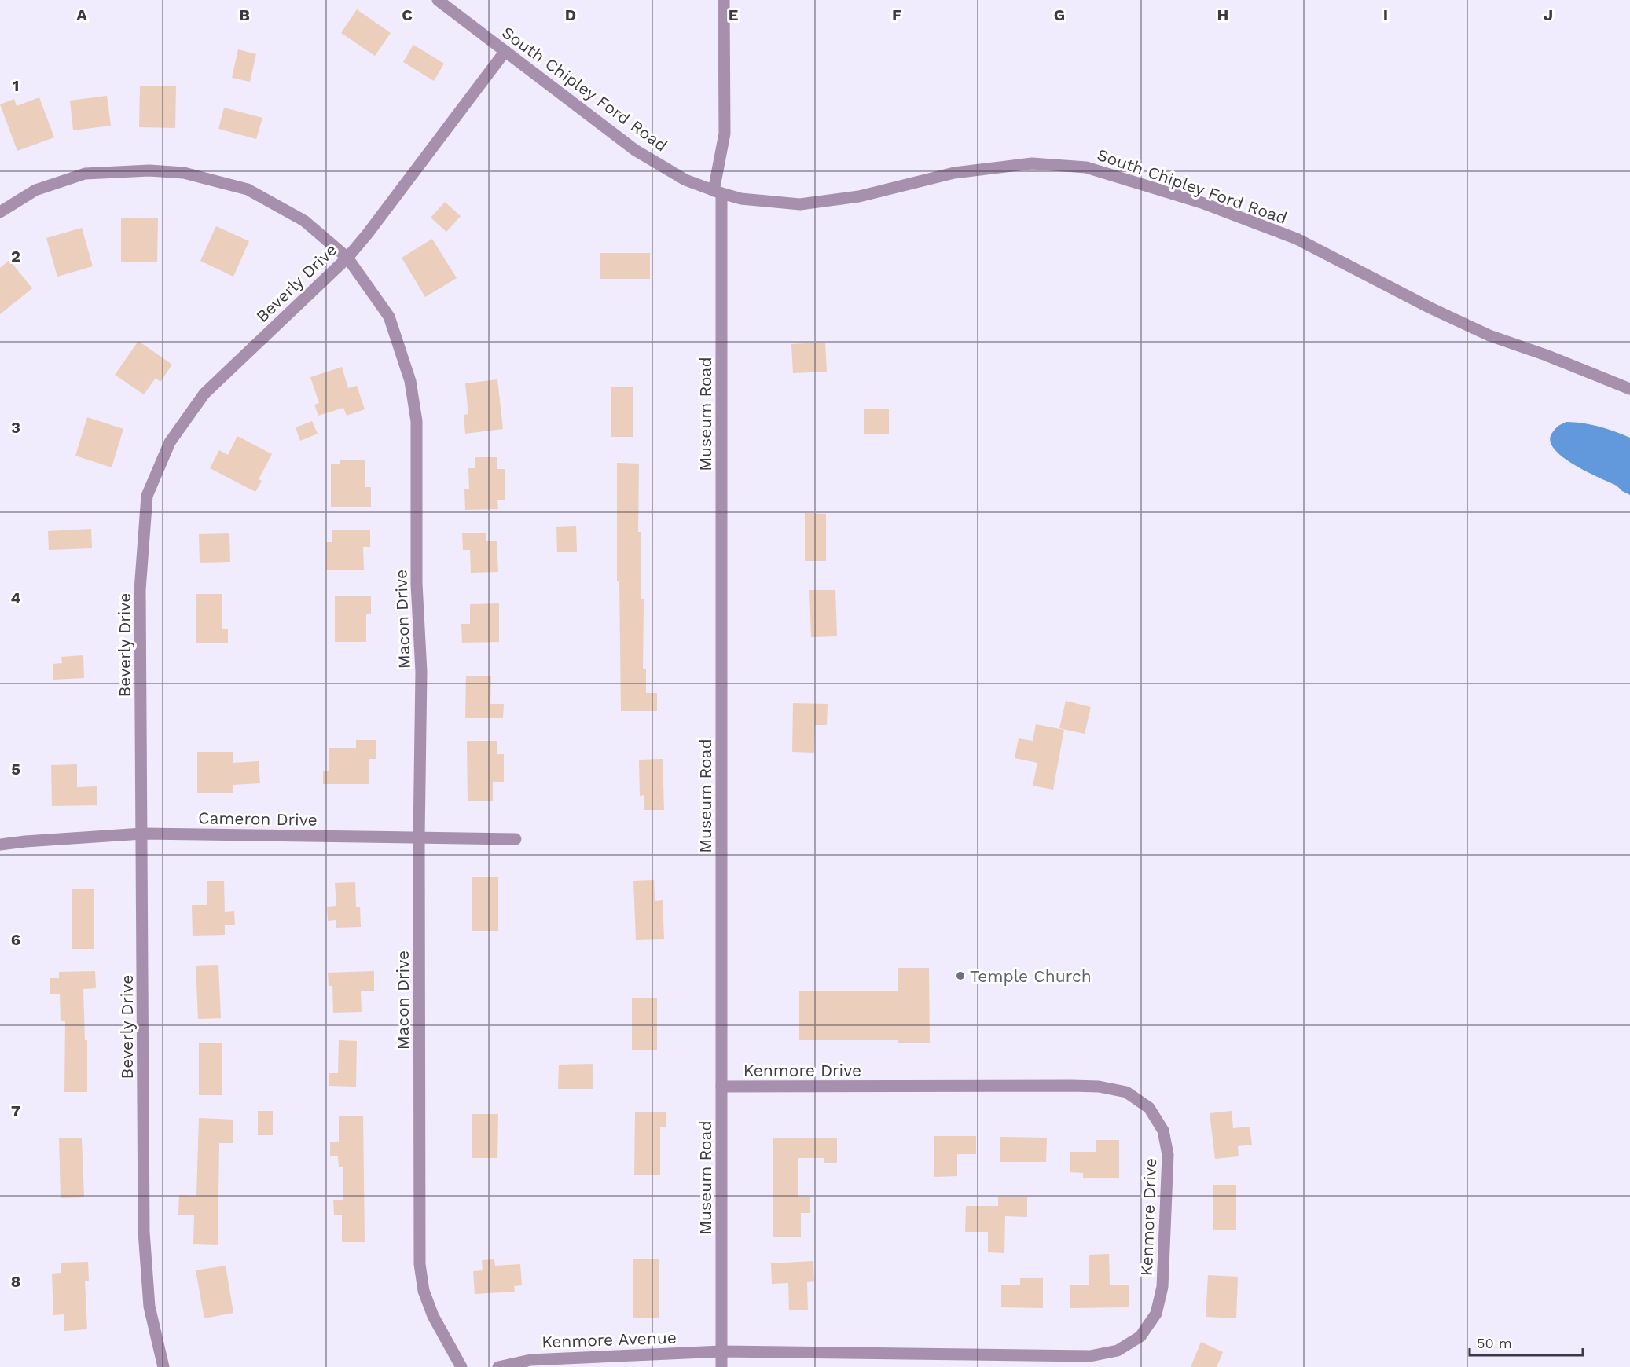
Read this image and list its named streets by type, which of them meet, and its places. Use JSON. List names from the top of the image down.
{
  "streets": {
    "street": [
      "South Chipley Ford Road",
      "Beverly Drive",
      "Museum Road",
      "Macon Drive",
      "Cameron Drive",
      "Kenmore Drive",
      "Kenmore Avenue"
    ]
  },
  "crossings": [
    ["South Chipley Ford Road", "Beverly Drive"],
    ["South Chipley Ford Road", "Museum Road"],
    ["Beverly Drive", "Macon Drive"],
    ["Beverly Drive", "Cameron Drive"],
    ["Museum Road", "Kenmore Drive"],
    ["Museum Road", "Kenmore Avenue"],
    ["Macon Drive", "Cameron Drive"],
    ["Kenmore Drive", "Kenmore Avenue"]
  ],
  "places": ["Temple Church"],
  "scale_bar": "50 m",
  "grid": {
    "columns": [
      "A",
      "B",
      "C",
      "D",
      "E",
      "F",
      "G",
      "H",
      "I",
      "J"
    ],
    "rows": [
      "1",
      "2",
      "3",
      "4",
      "5",
      "6",
      "7",
      "8"
    ]
  }
}
